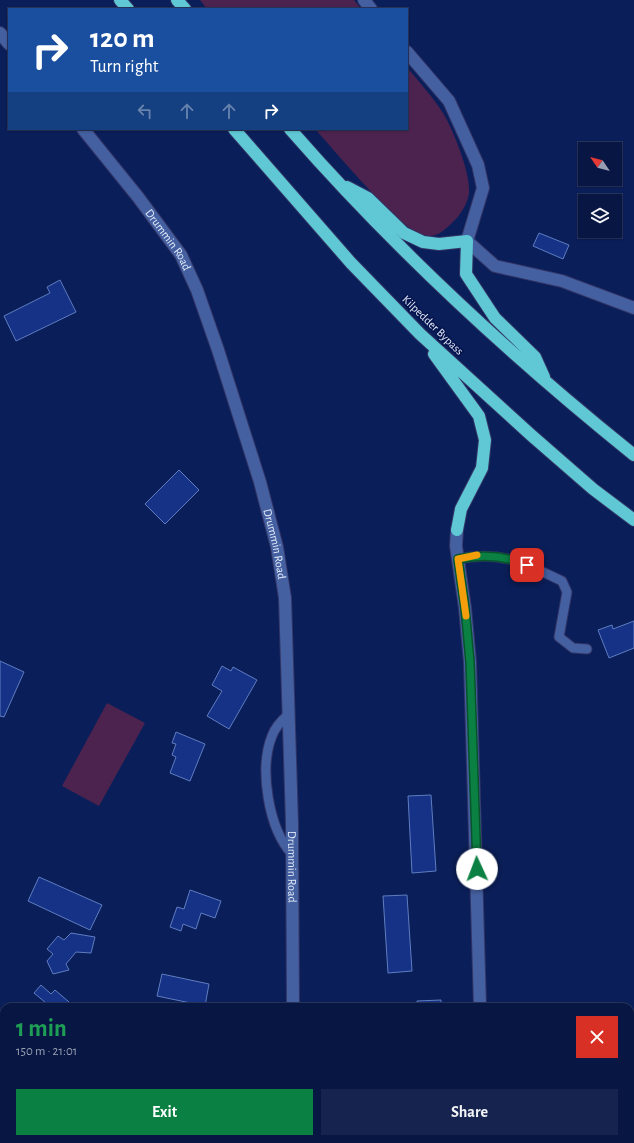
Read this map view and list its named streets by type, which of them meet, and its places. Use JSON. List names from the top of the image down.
{
  "streets": {
    "highway": ["Kilpedder Bypass"],
    "street": ["Drummin Road"]
  },
  "north": "top left",
  "page": {
    "turn": ["120 m", "Turn right"],
    "heading": ["1 min", "150 m · 21:01"],
    "buttons": ["Exit", "Share"]
  }
}
